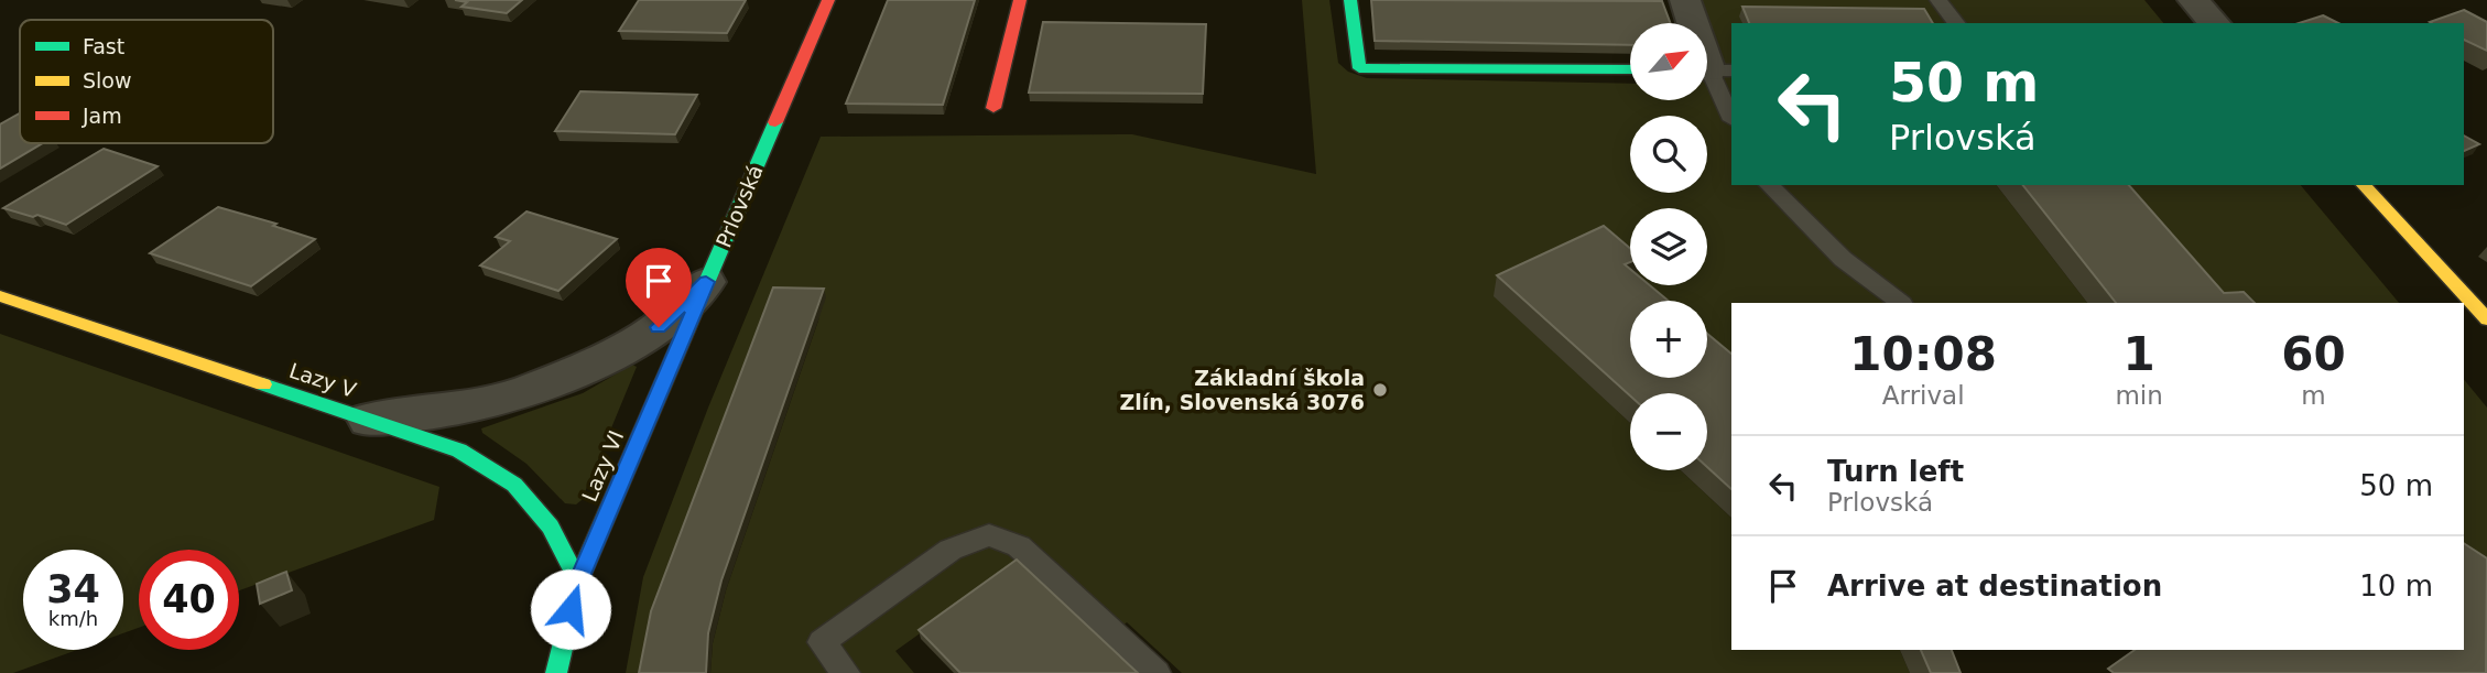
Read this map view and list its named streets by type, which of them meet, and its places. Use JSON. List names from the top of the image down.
{
  "streets": {
    "street": ["Prlovská", "Lazy V", "Lazy VI"]
  },
  "crossings": [
    ["Prlovská", "Lazy V"],
    ["Prlovská", "Lazy VI"],
    ["Lazy V", "Lazy VI"]
  ],
  "places": ["Základní škola Zlín, Slovenská 3076"],
  "legend": ["Fast", "Slow", "Jam"],
  "north": "top right",
  "page": {
    "map_buttons": ["+", "−"],
    "turn": ["50 m", "Prlovská"],
    "eta": [
      "10:08",
      "Arrival",
      "1",
      "min",
      "60",
      "m"
    ],
    "list": [
      {
        "name": "Turn left",
        "note": "Prlovská",
        "value": "50 m"
      },
      {
        "name": "Arrive at destination",
        "value": "10 m"
      }
    ],
    "speed": "34 km/h",
    "limit": "40"
  }
}
